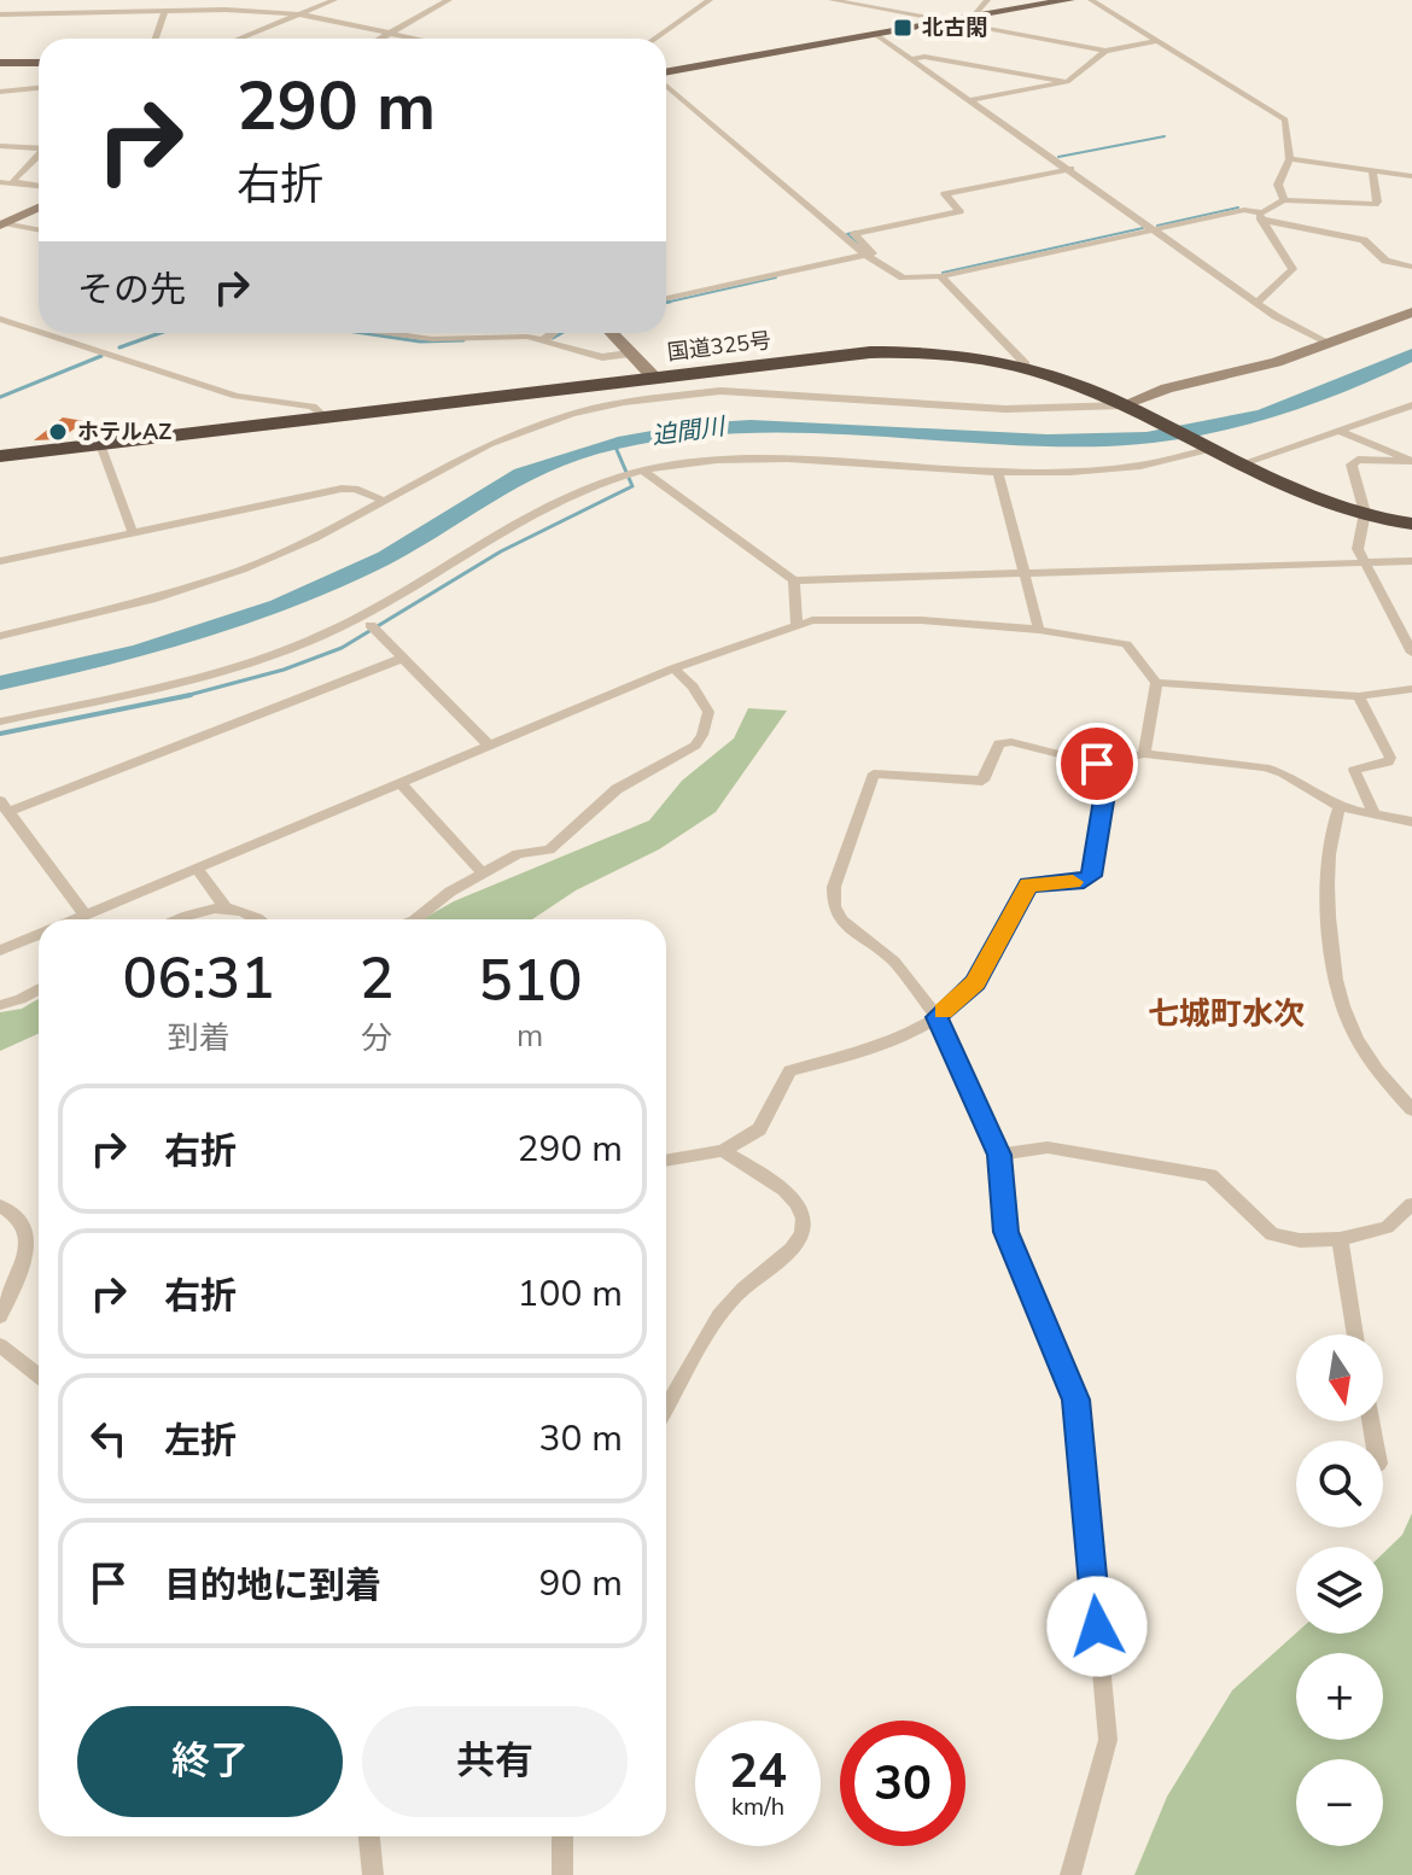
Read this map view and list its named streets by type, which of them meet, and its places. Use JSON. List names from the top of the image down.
{
  "streets": {
    "highway": ["国道325号"]
  },
  "districts": ["七城町水次"],
  "water": ["迫間川"],
  "places": {
    "transit": ["北古閑"],
    "other": ["ホテルAZ"]
  },
  "north": "bottom",
  "page": {
    "turn": ["290 m", "右折"],
    "then": "その先",
    "eta": [
      "06:31",
      "到着",
      "2",
      "分",
      "510",
      "m"
    ],
    "list": [
      {
        "name": "右折",
        "value": "290 m"
      },
      {
        "name": "右折",
        "value": "100 m"
      },
      {
        "name": "左折",
        "value": "30 m"
      },
      {
        "name": "目的地に到着",
        "value": "90 m"
      }
    ],
    "map_buttons": ["+", "−"],
    "buttons": ["終了", "共有"],
    "speed": "24 km/h",
    "limit": "30"
  }
}
